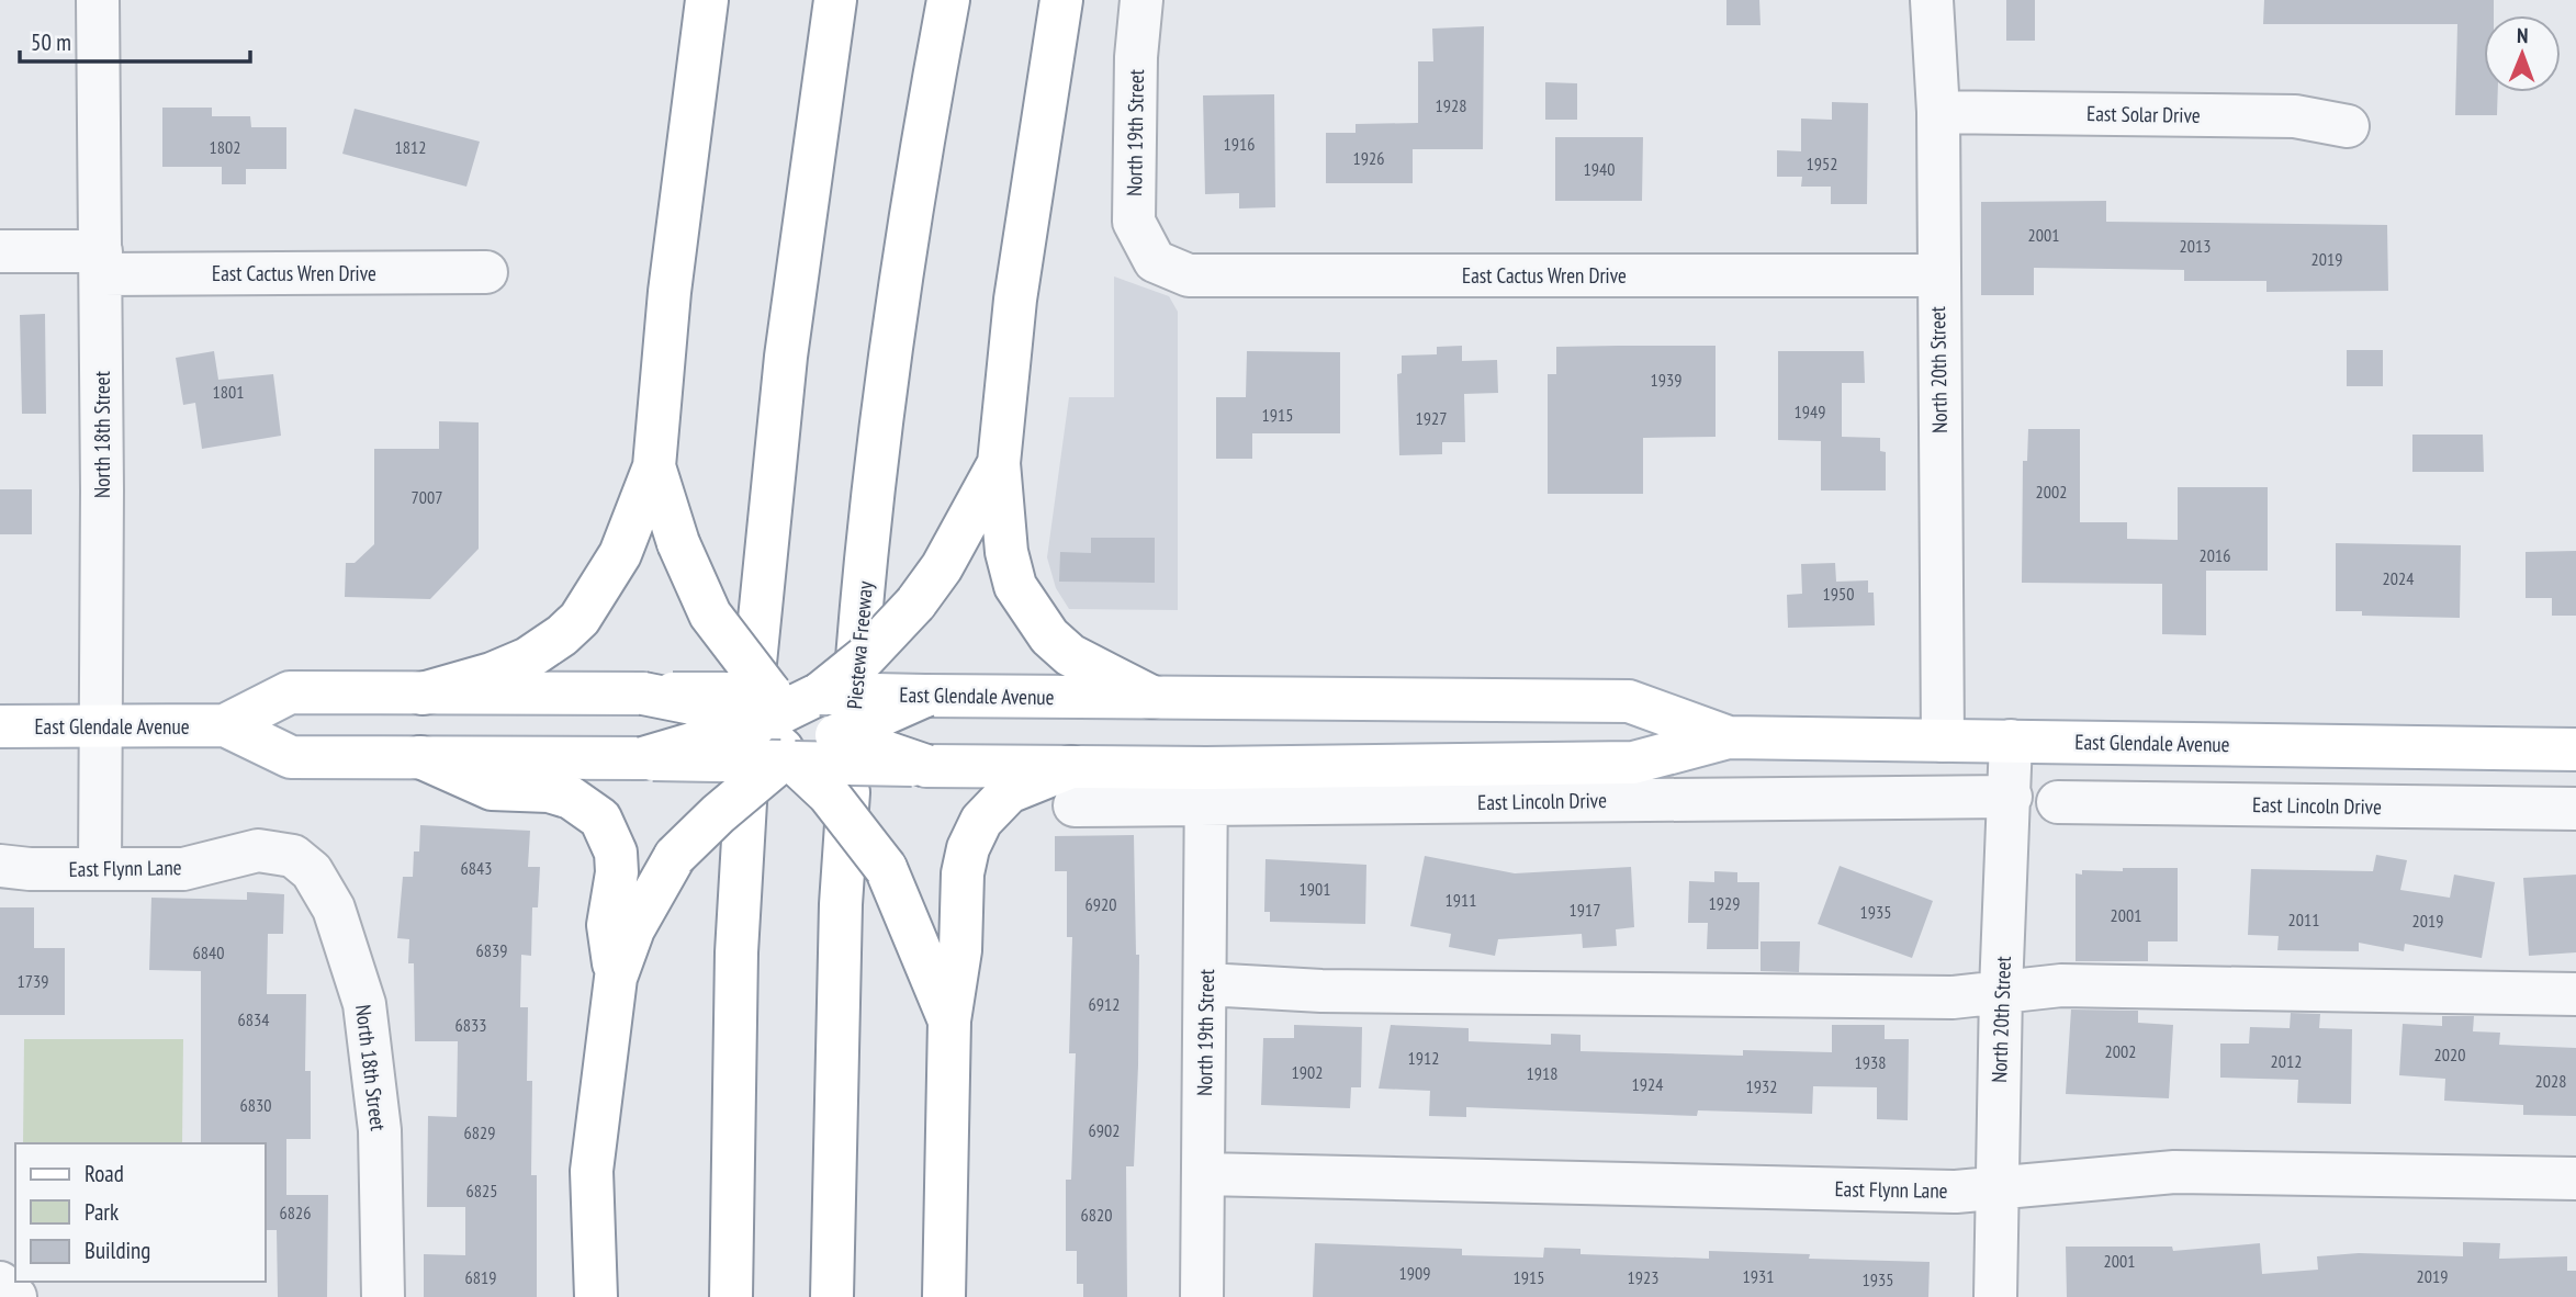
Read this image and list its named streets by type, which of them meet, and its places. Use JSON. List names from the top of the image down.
{
  "streets": {
    "main road": ["Piestewa Freeway", "East Glendale Avenue"],
    "street": [
      "East Solar Drive",
      "North 19th Street",
      "East Cactus Wren Drive",
      "North 20th Street",
      "North 18th Street",
      "East Lincoln Drive",
      "East Flynn Lane"
    ]
  },
  "crossings": [
    ["East Solar Drive", "North 20th Street"],
    ["North 19th Street", "East Cactus Wren Drive"],
    ["North 19th Street", "East Glendale Avenue"],
    ["North 19th Street", "East Lincoln Drive"],
    ["North 19th Street", "East Flynn Lane"],
    ["East Cactus Wren Drive", "North 20th Street"],
    ["East Cactus Wren Drive", "North 18th Street"],
    ["North 20th Street", "East Glendale Avenue"],
    ["North 20th Street", "East Lincoln Drive"],
    ["North 20th Street", "East Flynn Lane"],
    ["North 18th Street", "East Glendale Avenue"],
    ["North 18th Street", "East Flynn Lane"],
    ["East Glendale Avenue", "East Lincoln Drive"]
  ],
  "house_numbers": [
    "1928",
    "1916",
    "1802",
    "1812",
    "1926",
    "1952",
    "1940",
    "2001",
    "2013",
    "2019",
    "1939",
    "1801",
    "1949",
    "1915",
    "1927",
    "2002",
    "7007",
    "2016",
    "2024",
    "1950",
    "6843",
    "1901",
    "1911",
    "1929",
    "6920",
    "1917",
    "1935",
    "2001",
    "2011",
    "2019",
    "6839",
    "6840",
    "1739",
    "6912",
    "6834",
    "6833",
    "2002",
    "2020",
    "1912",
    "2012",
    "1938",
    "1902",
    "1918",
    "2028",
    "1924",
    "1932",
    "6830",
    "6902",
    "6829",
    "6825",
    "6826",
    "6820",
    "2001",
    "1909",
    "1931",
    "2019",
    "6819",
    "1915",
    "1923",
    "1935"
  ],
  "legend": ["Road", "Park", "Building"],
  "scale_bar": "50 m",
  "north": "top"
}
